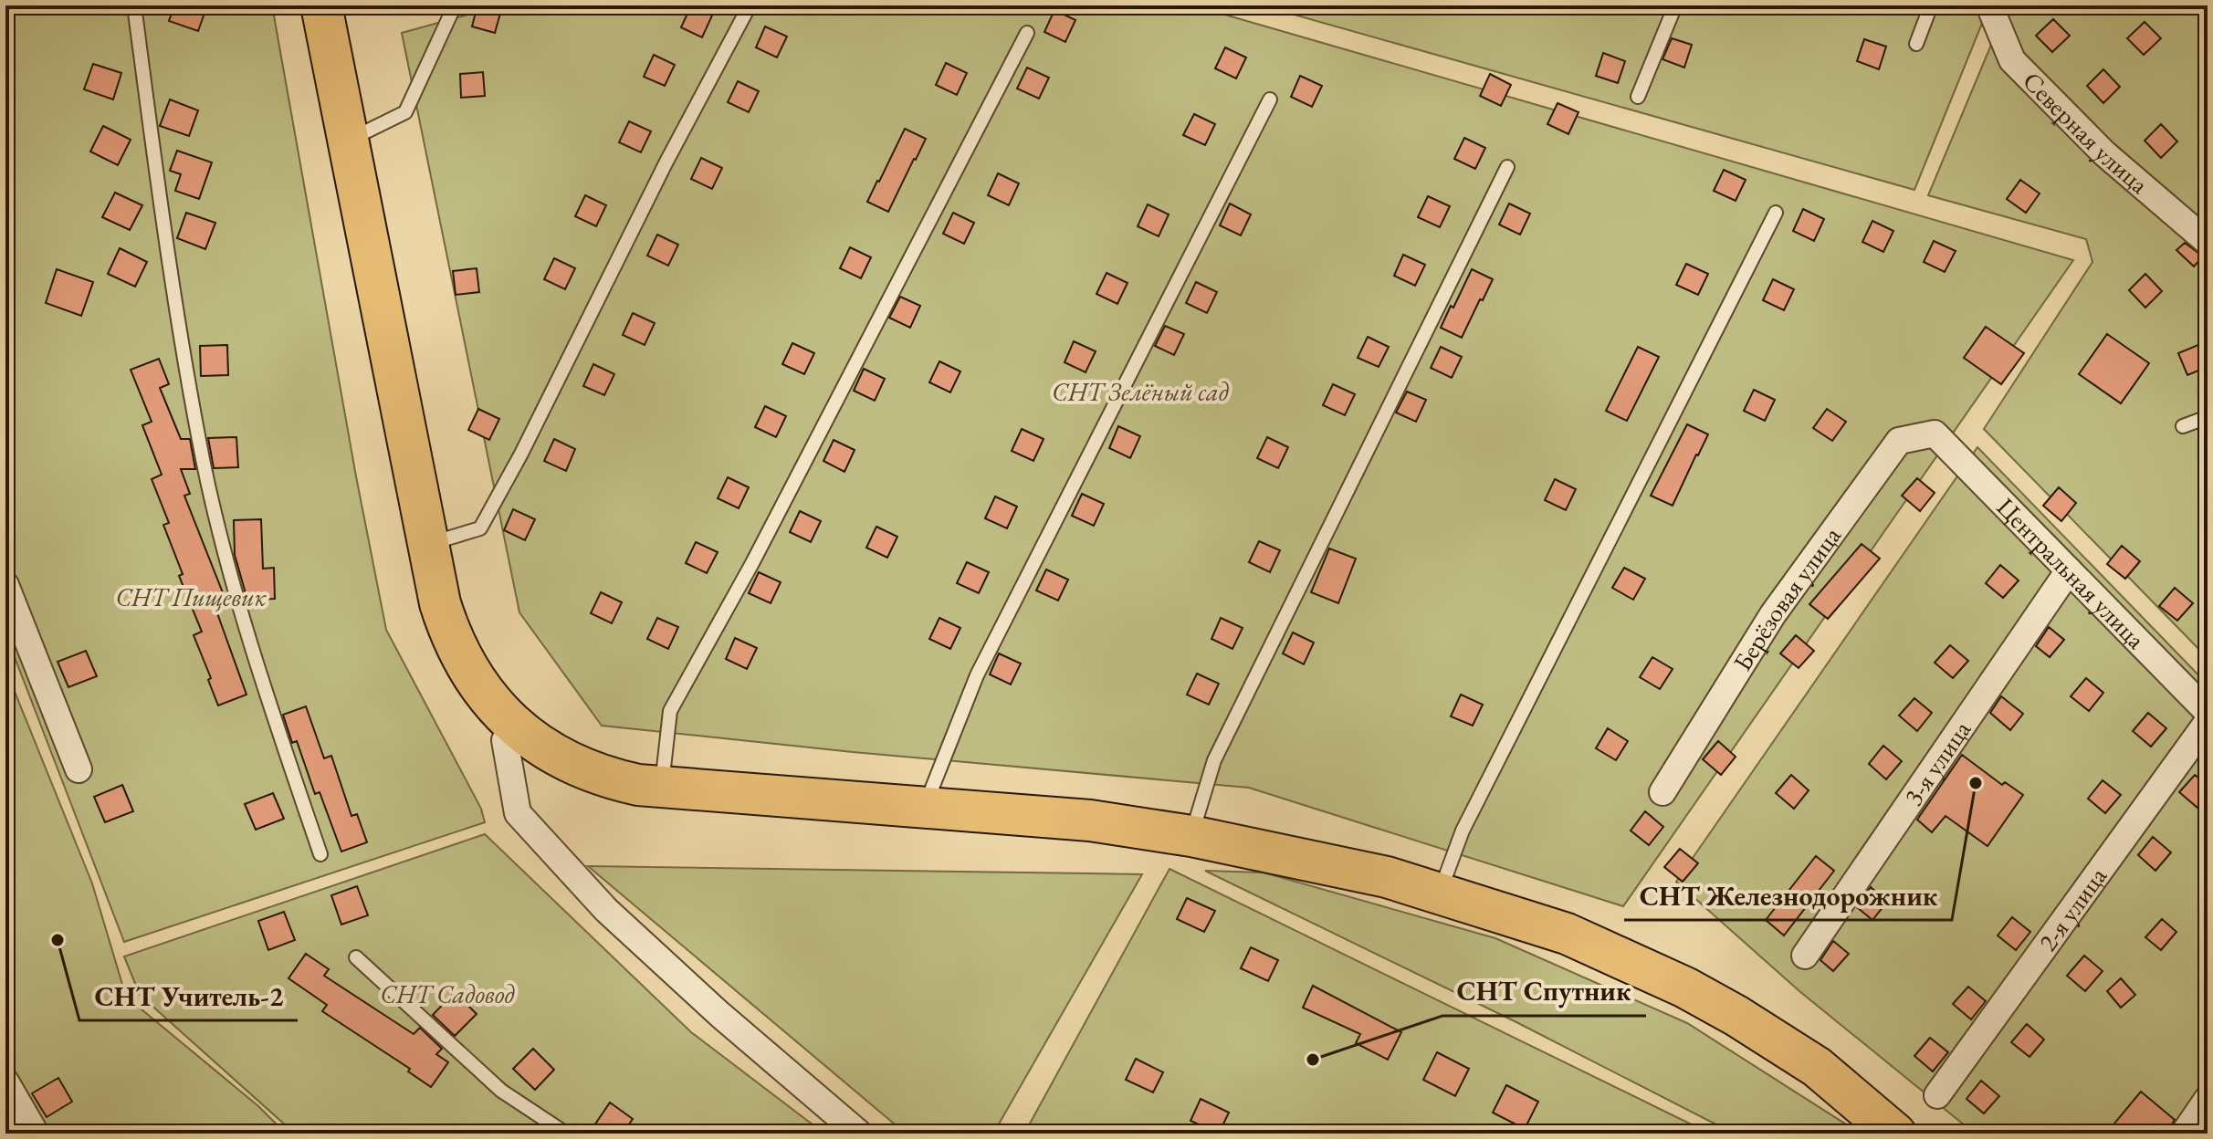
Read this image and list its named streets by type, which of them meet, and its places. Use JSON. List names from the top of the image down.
{
  "streets": {
    "street": [
      "Северная улица",
      "Центральная улица",
      "Берёзовая улица",
      "3-я улица",
      "2-я улица"
    ]
  },
  "crossings": [
    ["Центральная улица", "Берёзовая улица"],
    ["Центральная улица", "3-я улица"]
  ],
  "parks": ["СНТ Зелёный сад", "СНТ Пищевик", "СНТ Садовод"],
  "places": ["СНТ Железнодорожник", "СНТ Учитель-2", "СНТ Спутник"]
}
